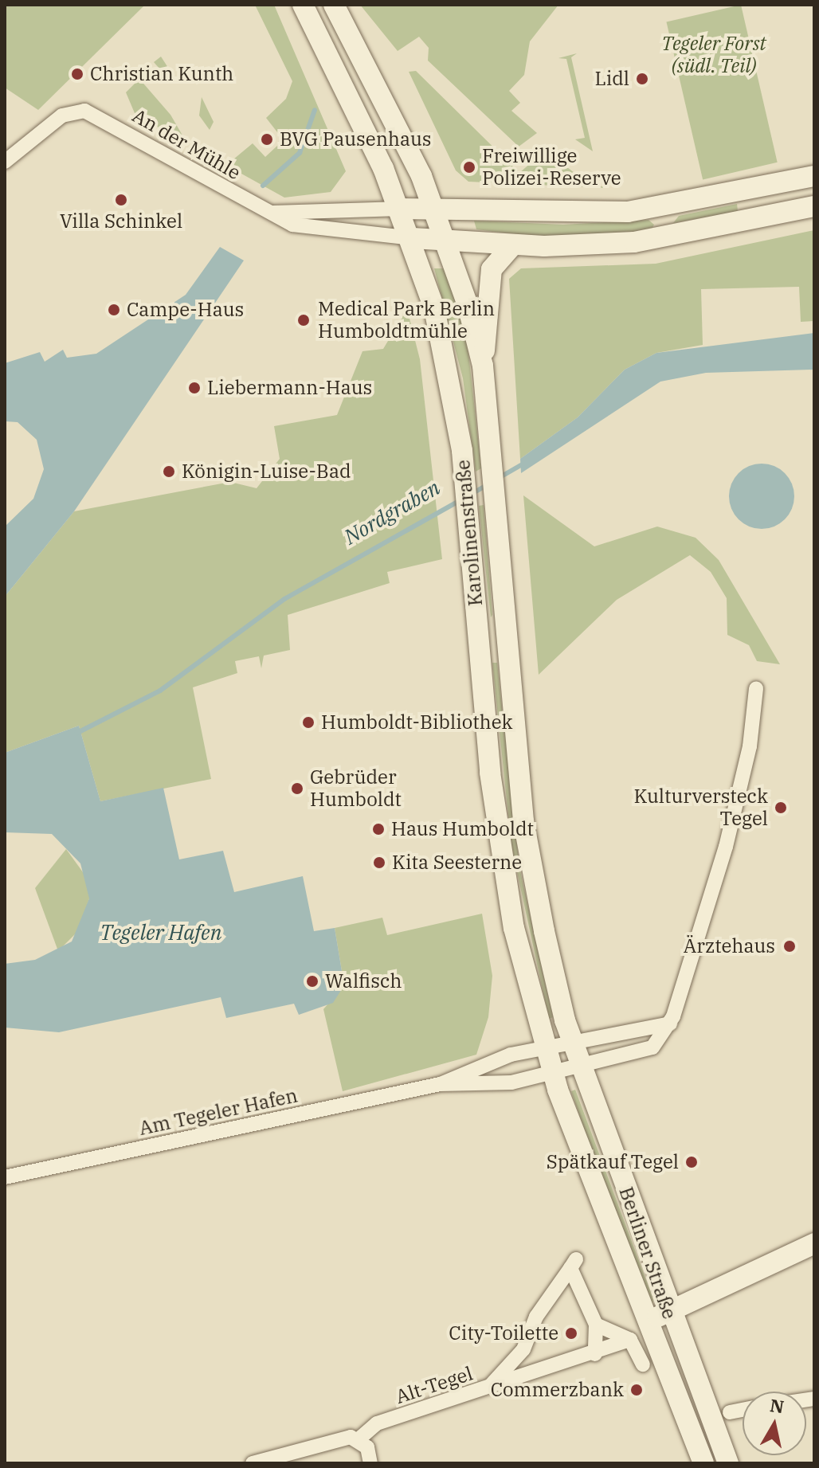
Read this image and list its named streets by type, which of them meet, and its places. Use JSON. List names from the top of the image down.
{
  "streets": {
    "main road": ["Karolinenstraße", "Berliner Straße"],
    "street": ["An der Mühle", "Am Tegeler Hafen", "Alt-Tegel"]
  },
  "crossings": [
    ["An der Mühle", "Karolinenstraße"],
    ["Karolinenstraße", "Am Tegeler Hafen"],
    ["Karolinenstraße", "Berliner Straße"],
    ["Am Tegeler Hafen", "Berliner Straße"]
  ],
  "water": ["Nordgraben", "Tegeler Hafen"],
  "parks": ["Tegeler Forst (südl. Teil)"],
  "places": [
    "Christian Kunth",
    "Lidl",
    "BVG Pausenhaus",
    "Freiwillige Polizei-Reserve",
    "Villa Schinkel",
    "Campe-Haus",
    "Medical Park Berlin Humboldtmühle",
    "Liebermann-Haus",
    "Königin-Luise-Bad",
    "Humboldt-Bibliothek",
    "Gebrüder Humboldt",
    "Kulturversteck Tegel",
    "Haus Humboldt",
    "Kita Seesterne",
    "Ärztehaus",
    "Walfisch",
    "Spätkauf Tegel",
    "City-Toilette",
    "Commerzbank"
  ],
  "north": "top"
}
